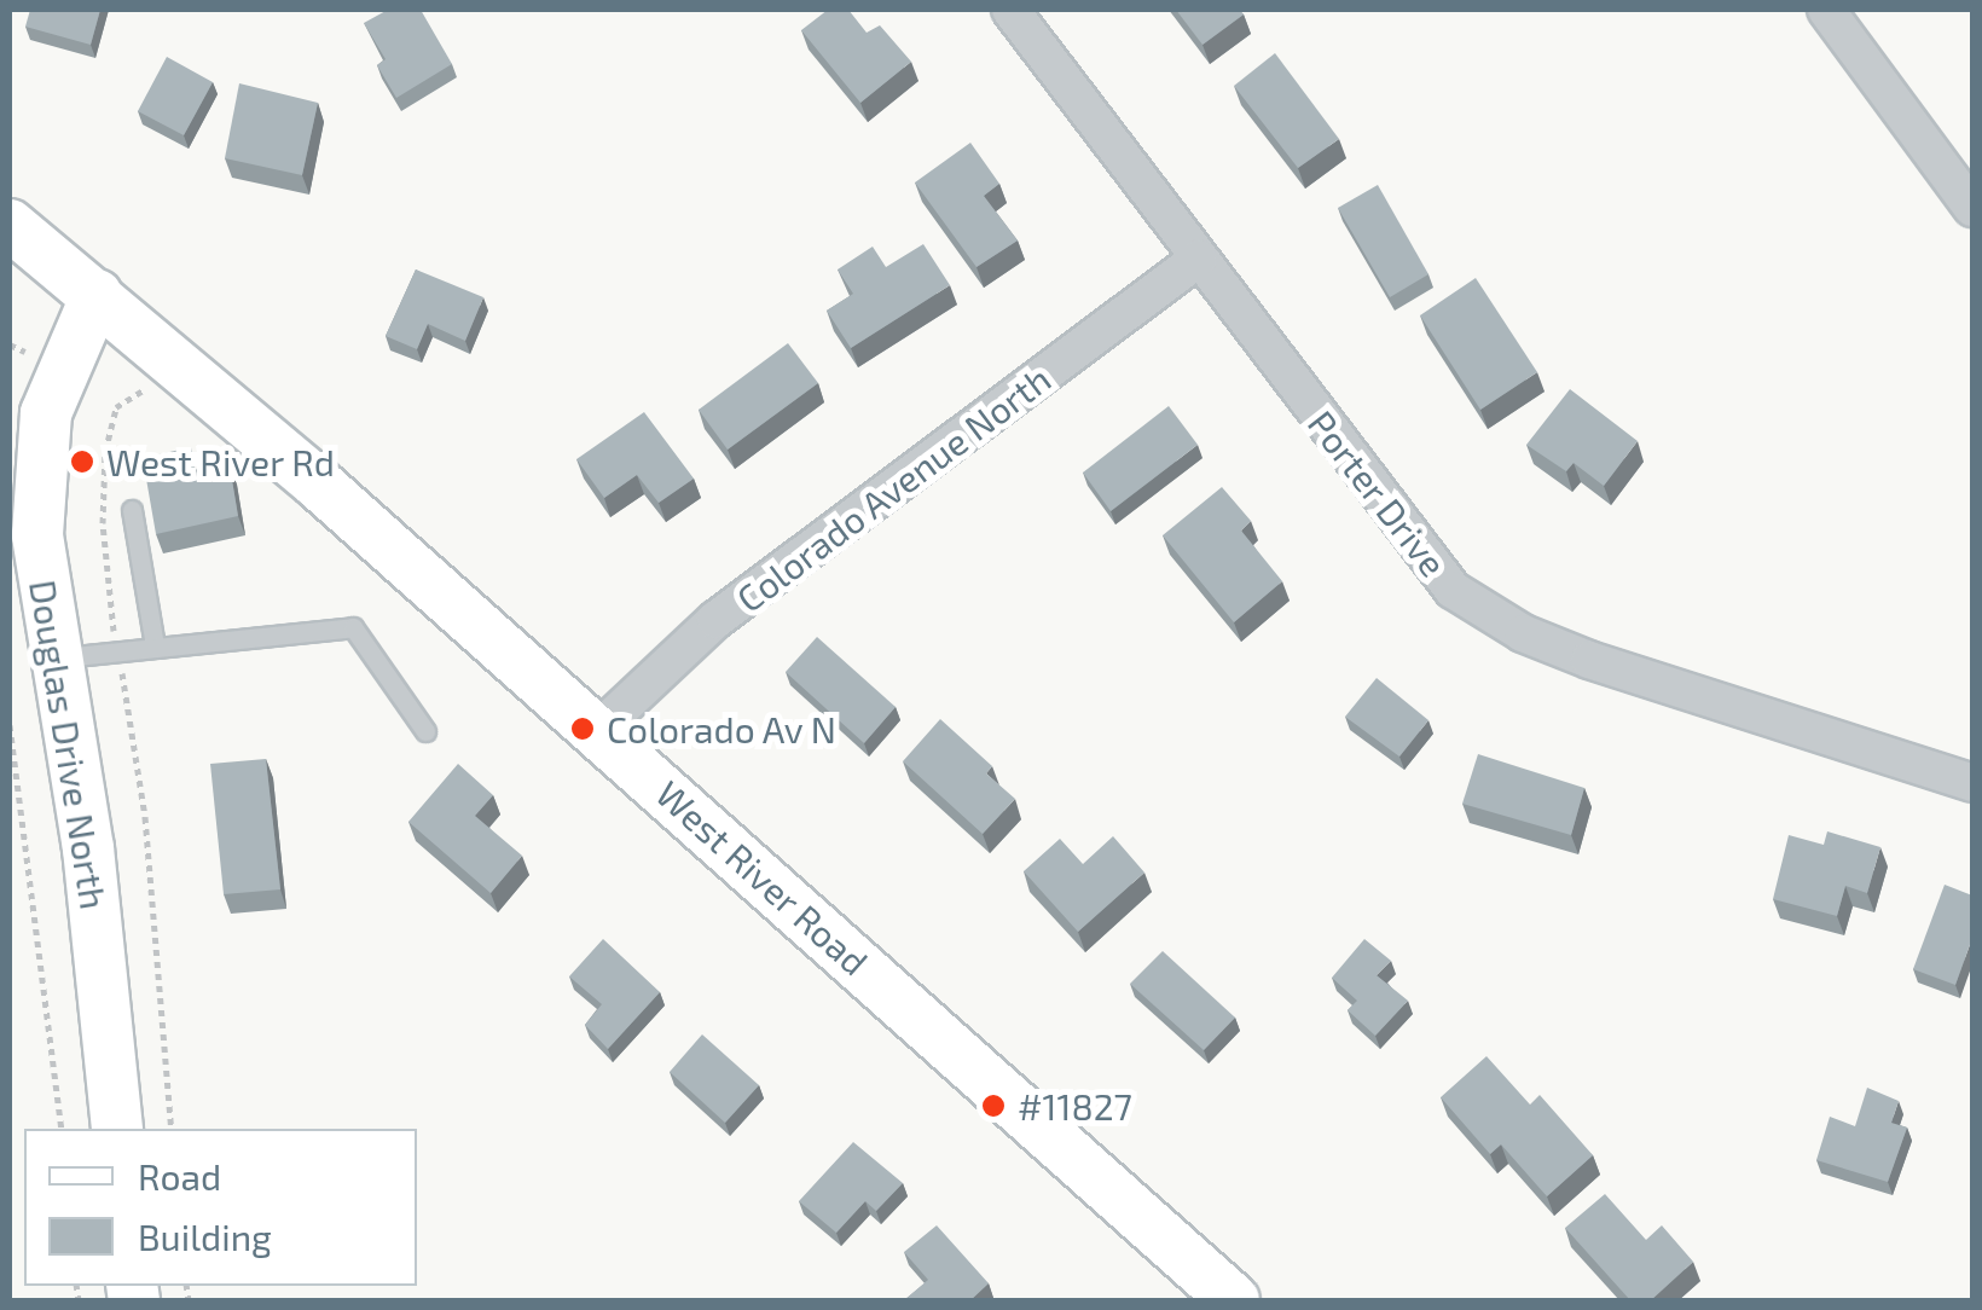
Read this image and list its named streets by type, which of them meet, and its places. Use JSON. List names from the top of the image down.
{
  "streets": {
    "main road": ["Douglas Drive North", "West River Road"],
    "street": ["Colorado Avenue North", "Porter Drive"]
  },
  "crossings": [
    ["Colorado Avenue North", "Porter Drive"],
    ["Colorado Avenue North", "West River Road"],
    ["Douglas Drive North", "West River Road"]
  ],
  "places": ["West River Rd", "Colorado Av N", "#11827"],
  "legend": ["Road", "Building"]
}
